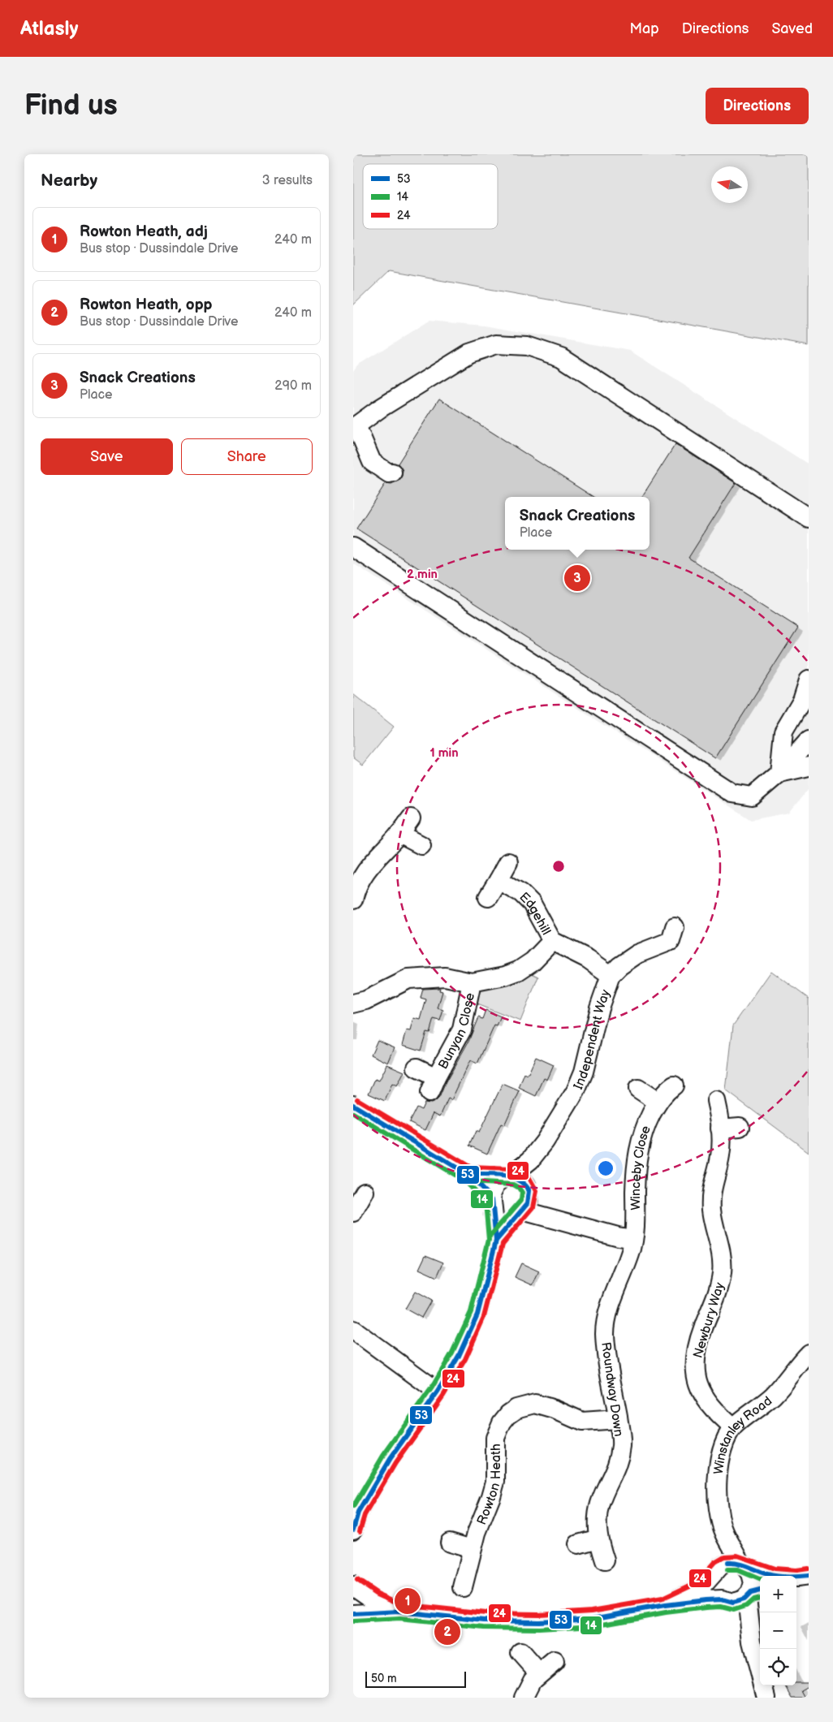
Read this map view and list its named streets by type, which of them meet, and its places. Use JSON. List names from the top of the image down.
{
  "streets": {
    "street": [
      "Edgehill",
      "Bunyan Close",
      "Independent Way",
      "Winceby Close",
      "Newbury Way",
      "Roundway Down",
      "Winstanley Road",
      "Rowton Heath"
    ]
  },
  "crossings": [
    ["Edgehill", "Bunyan Close"],
    ["Edgehill", "Independent Way"],
    ["Winceby Close", "Roundway Down"],
    ["Newbury Way", "Winstanley Road"],
    ["Roundway Down", "Rowton Heath"]
  ],
  "lines": ["transit line 24", "transit line 53", "transit line 14"],
  "legend": ["53", "14", "24"],
  "scale_bar": "50 m",
  "north": "left",
  "page": {
    "header": "Atlasly",
    "nav": ["Map", "Directions", "Saved"],
    "buttons": [
      "Directions",
      ["Save", "Share"]
    ],
    "title": "Find us",
    "heading": ["Nearby", "3 results"],
    "list": [
      {
        "mark": "1",
        "name": "Rowton Heath, adj",
        "note": "Bus stop · Dussindale Drive",
        "value": "240 m"
      },
      {
        "mark": "2",
        "name": "Rowton Heath, opp",
        "note": "Bus stop · Dussindale Drive",
        "value": "240 m"
      },
      {
        "mark": "3",
        "name": "Snack Creations",
        "note": "Place",
        "value": "290 m"
      }
    ],
    "popup": ["Snack Creations", "Place"],
    "pins": ["3", "1", "2"],
    "map_buttons": ["+", "−"],
    "scale": "50 m"
  },
  "rings": ["2 min", "1 min"]
}
